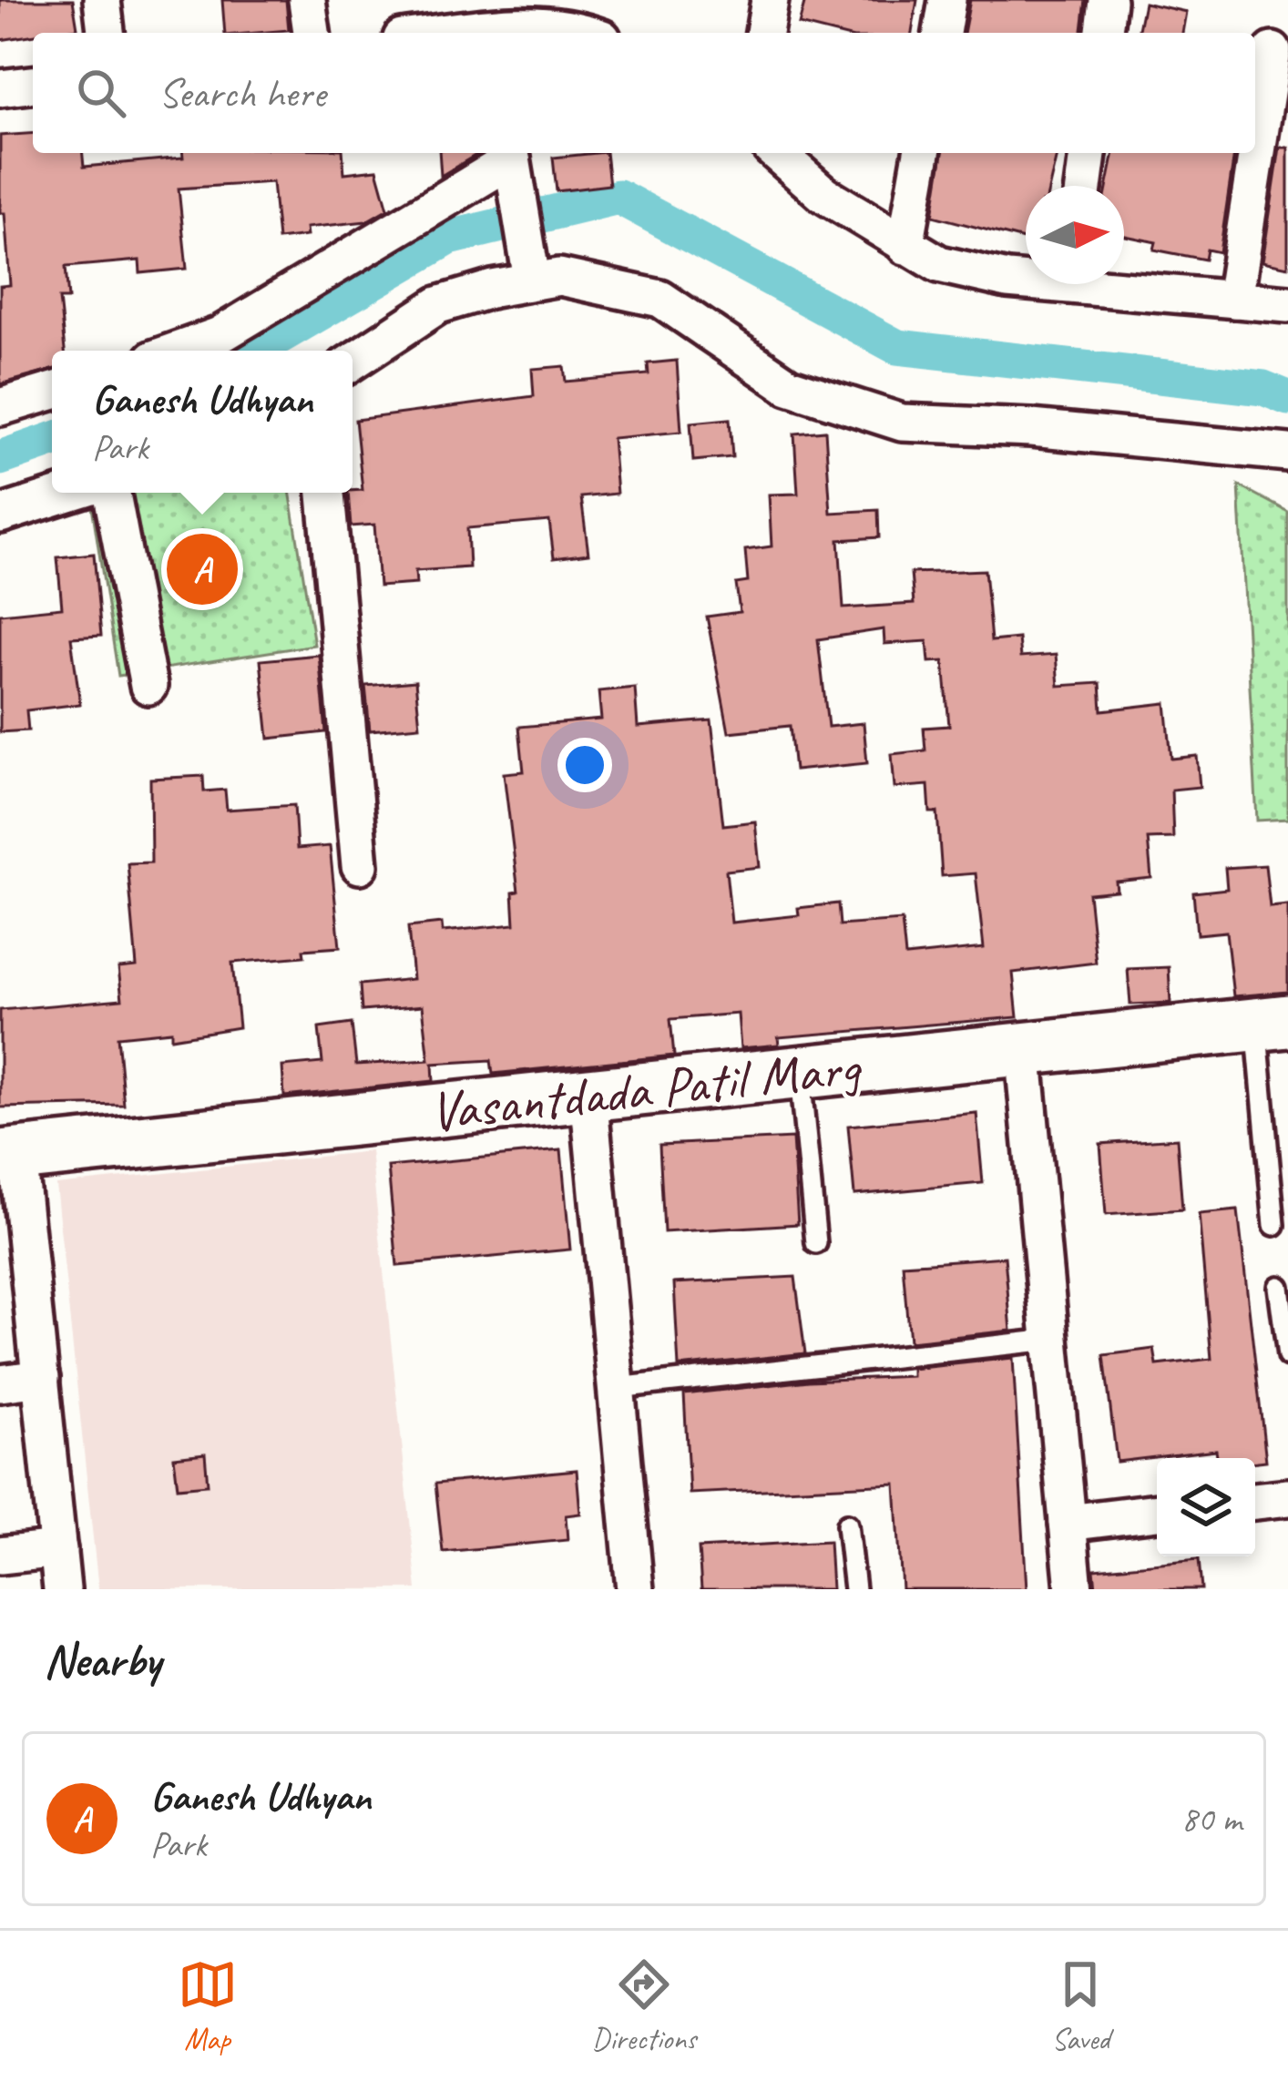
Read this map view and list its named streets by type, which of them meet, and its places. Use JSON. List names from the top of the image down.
{
  "streets": {
    "street": ["Vasantdada Patil Marg"]
  },
  "north": "right",
  "page": {
    "search": "Search here",
    "popup": ["Ganesh Udhyan", "Park"],
    "pins": "A",
    "heading": "Nearby",
    "list": [
      {
        "mark": "A",
        "name": "Ganesh Udhyan",
        "note": "Park",
        "value": "80 m"
      }
    ],
    "nav": ["Map", "Directions", "Saved"]
  }
}
